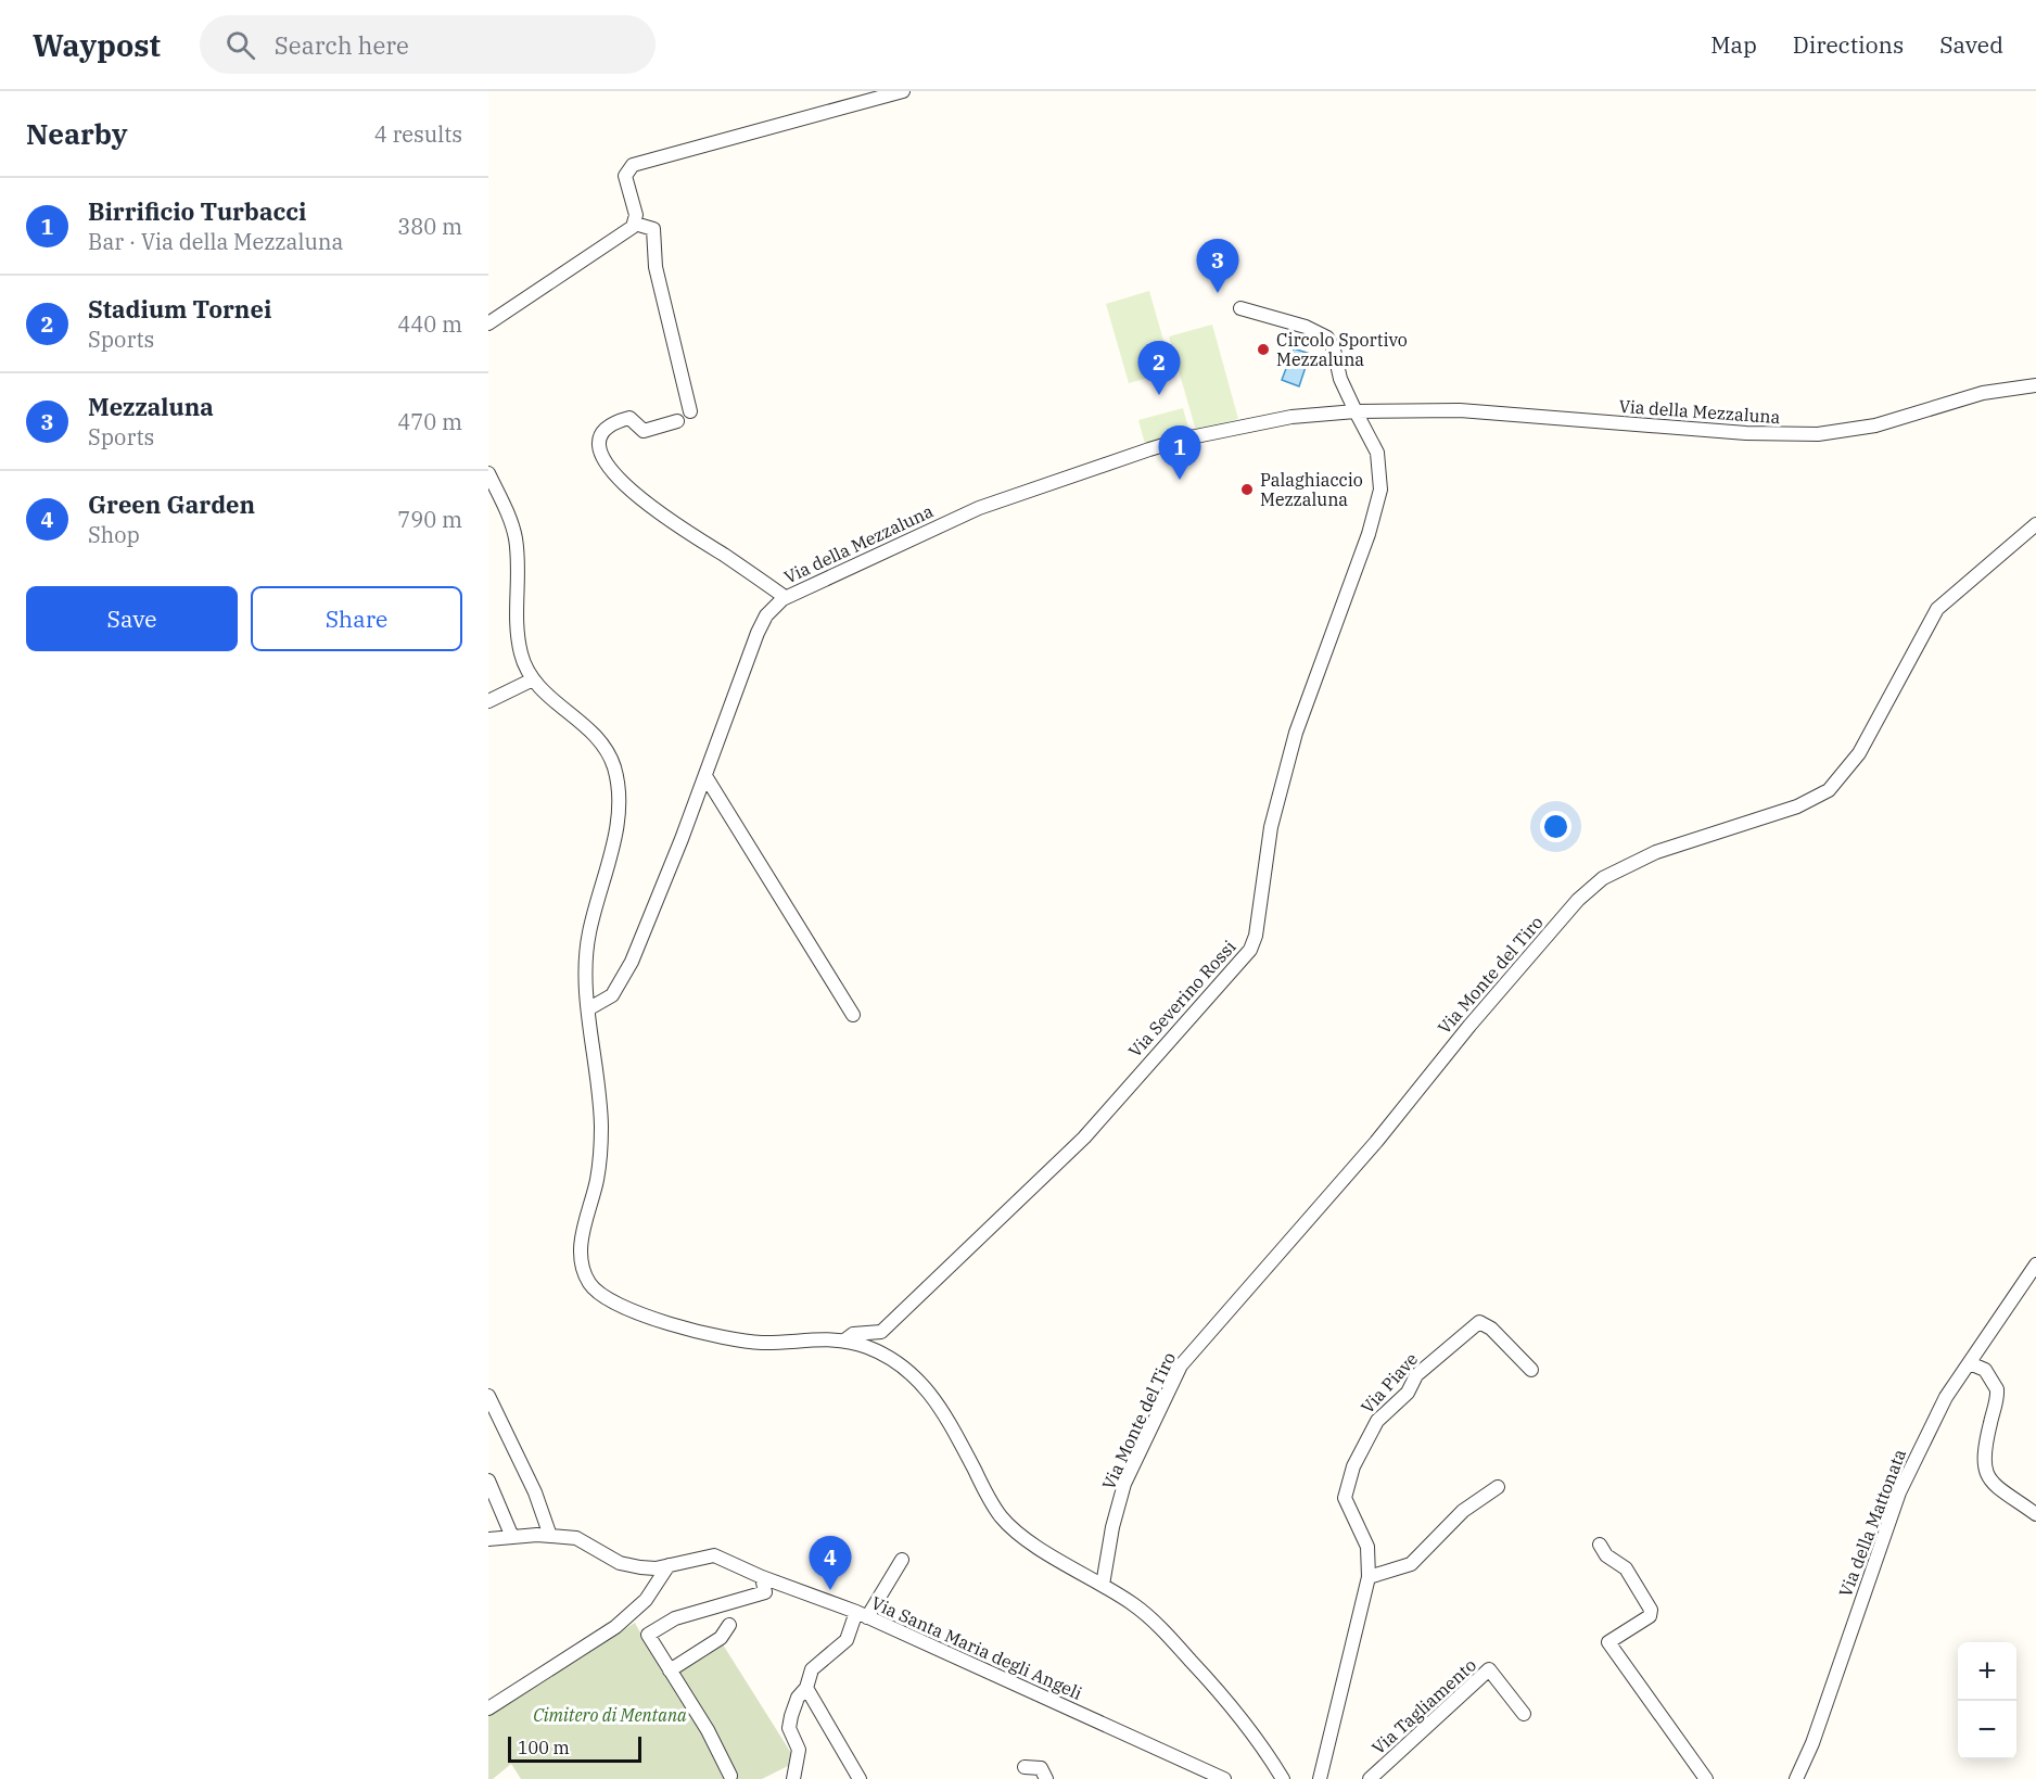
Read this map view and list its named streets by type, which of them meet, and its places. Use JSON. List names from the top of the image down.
{
  "streets": {
    "street": [
      "Via della Mezzaluna",
      "Via Monte del Tiro",
      "Via Severino Rossi",
      "Via Piave",
      "Via della Mattonata",
      "Via Santa Maria degli Angeli",
      "Via Tagliamento"
    ]
  },
  "crossings": [
    ["Via della Mezzaluna", "Via Severino Rossi"]
  ],
  "parks": ["Cimitero di Mentana"],
  "places": ["Circolo Sportivo Mezzaluna", "Palaghiaccio Mezzaluna"],
  "scale_bar": "100 m",
  "page": {
    "header": "Waypost",
    "search": "Search here",
    "nav": ["Map", "Directions", "Saved"],
    "heading": ["Nearby", "4 results"],
    "list": [
      {
        "mark": "1",
        "name": "Birrificio Turbacci",
        "note": "Bar · Via della Mezzaluna",
        "value": "380 m"
      },
      {
        "mark": "2",
        "name": "Stadium Tornei",
        "note": "Sports",
        "value": "440 m"
      },
      {
        "mark": "3",
        "name": "Mezzaluna",
        "note": "Sports",
        "value": "470 m"
      },
      {
        "mark": "4",
        "name": "Green Garden",
        "note": "Shop",
        "value": "790 m"
      }
    ],
    "pins": [
      "3",
      "2",
      "1",
      "4"
    ],
    "buttons": ["Save", "Share"],
    "map_buttons": ["+", "−"],
    "scale": "100 m"
  }
}
